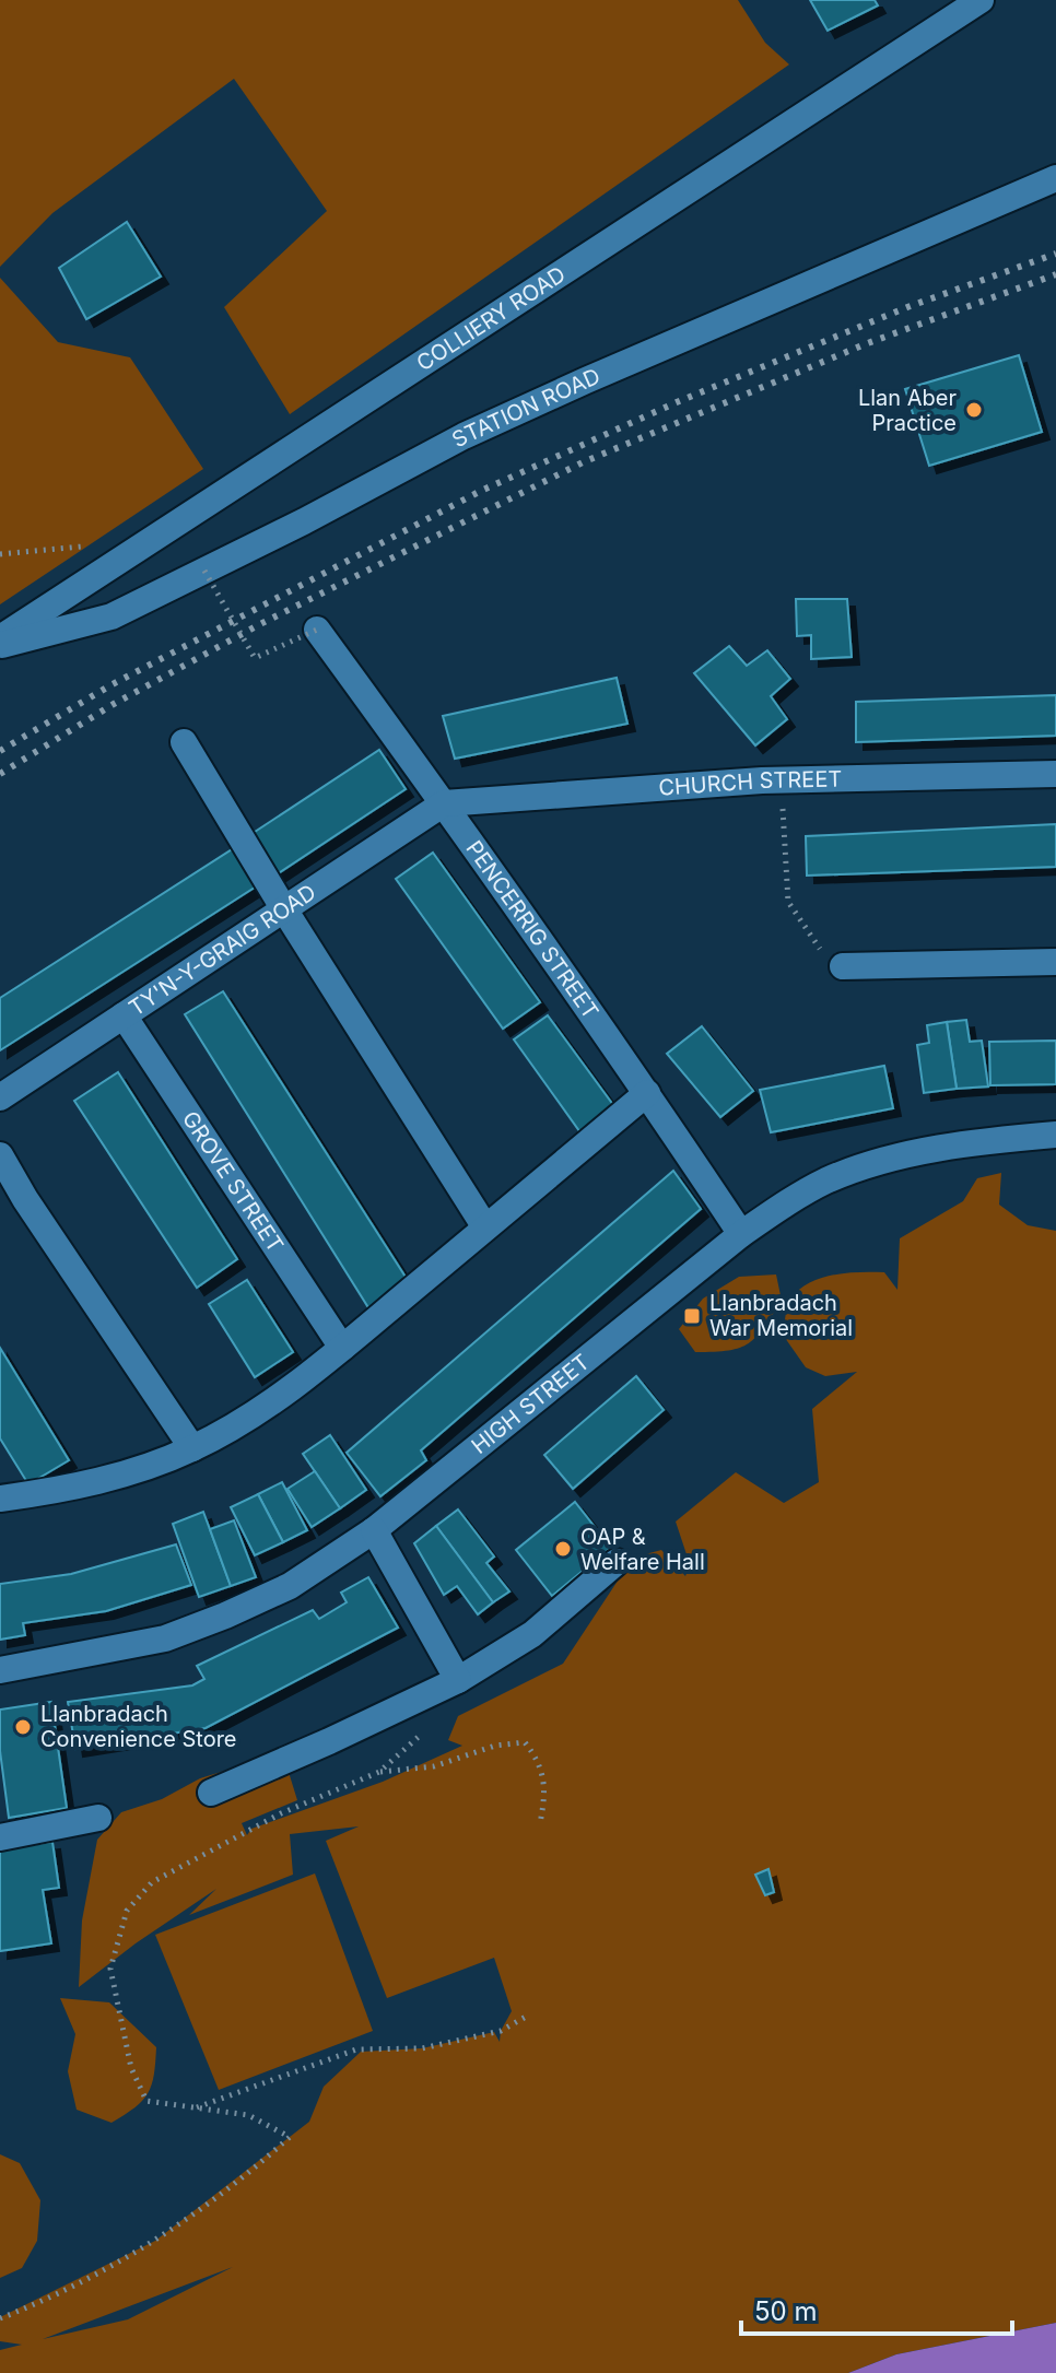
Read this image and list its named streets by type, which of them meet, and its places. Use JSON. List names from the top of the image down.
{
  "streets": {
    "street": [
      "COLLIERY ROAD",
      "STATION ROAD",
      "CHURCH STREET",
      "PENCERRIG STREET",
      "TY'N-Y-GRAIG ROAD",
      "GROVE STREET",
      "HIGH STREET"
    ]
  },
  "crossings": [
    ["CHURCH STREET", "PENCERRIG STREET"],
    ["CHURCH STREET", "TY'N-Y-GRAIG ROAD"],
    ["PENCERRIG STREET", "TY'N-Y-GRAIG ROAD"],
    ["PENCERRIG STREET", "HIGH STREET"],
    ["TY'N-Y-GRAIG ROAD", "GROVE STREET"]
  ],
  "places": {
    "other": ["Llan Aber Practice", "OAP & Welfare Hall", "Llanbradach Convenience Store"],
    "transit": ["Llanbradach War Memorial"]
  },
  "scale_bar": "50 m"
}
